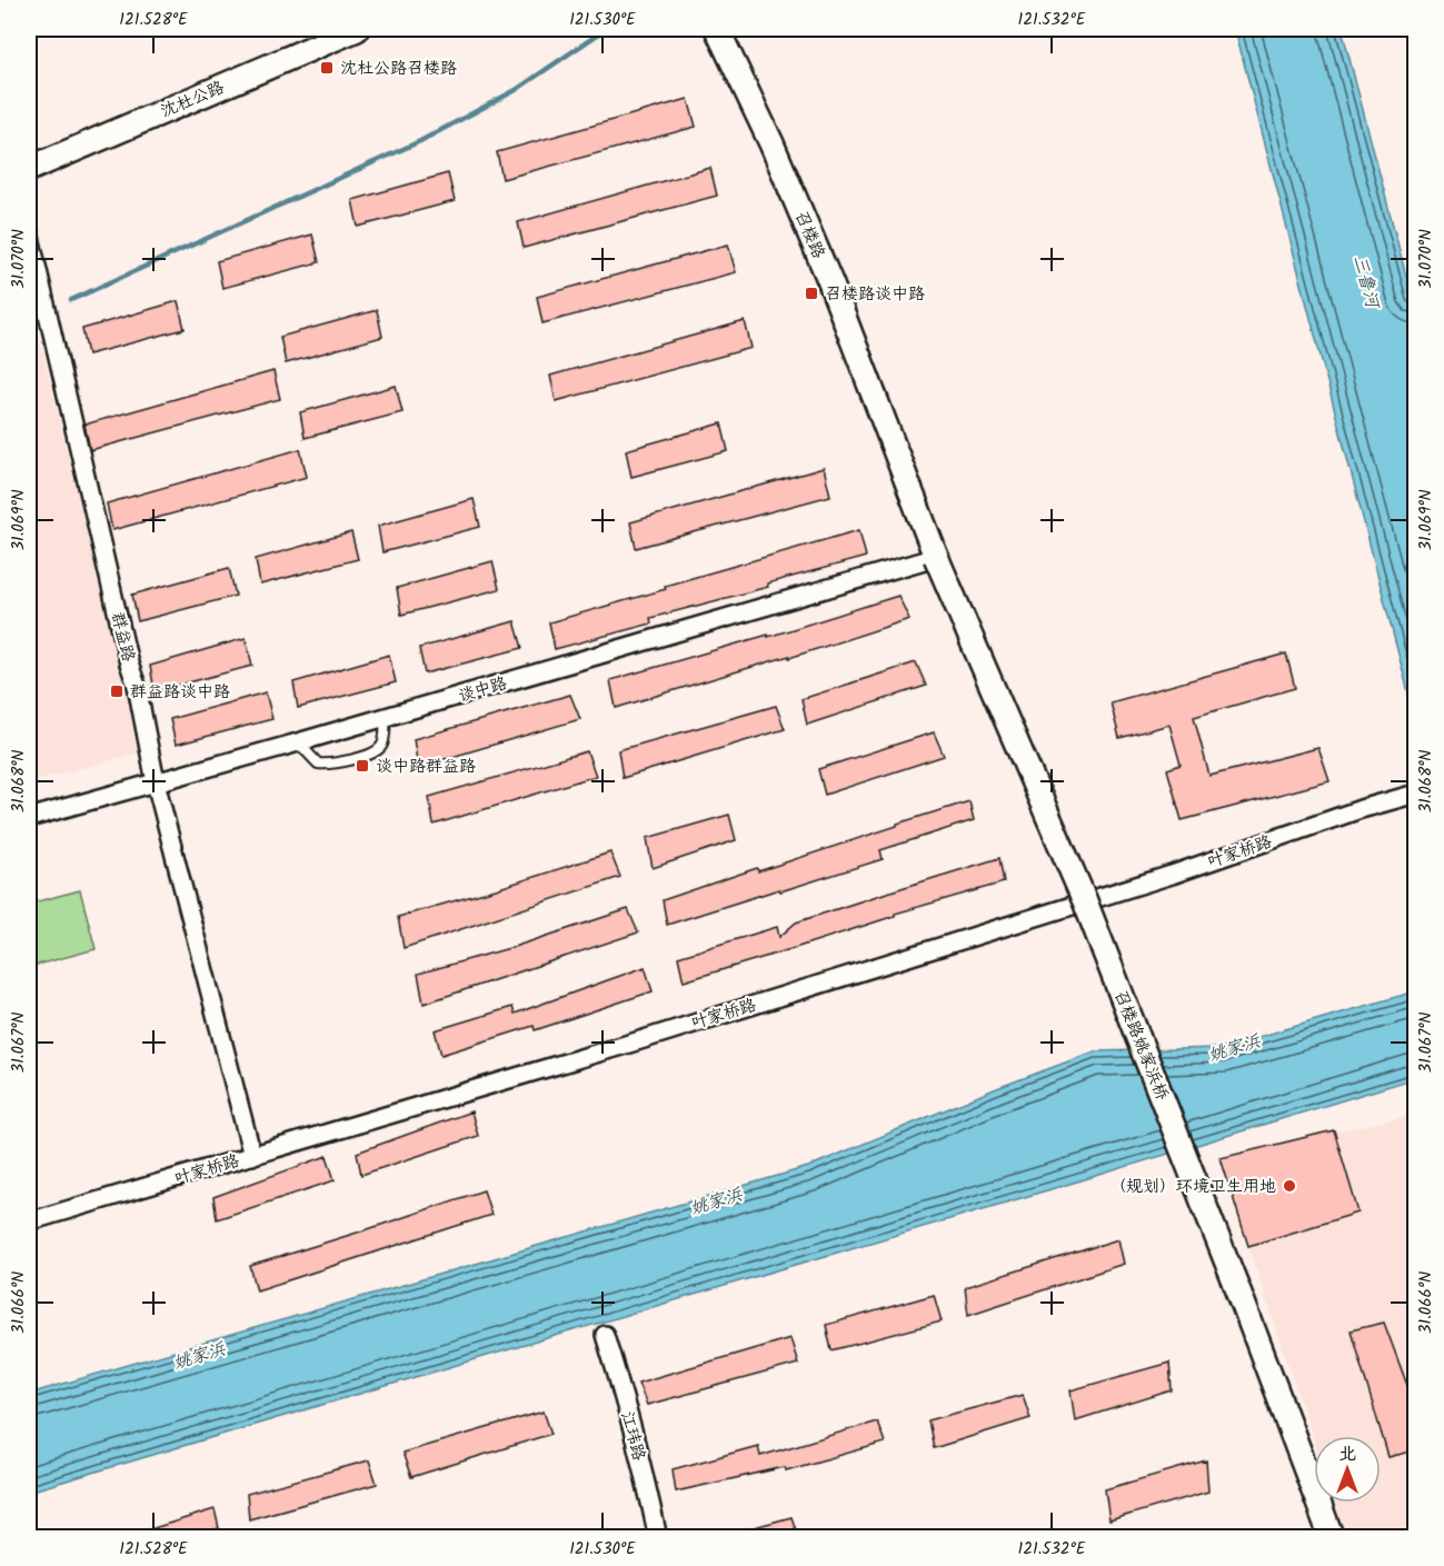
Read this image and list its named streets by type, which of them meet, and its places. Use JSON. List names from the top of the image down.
{
  "streets": {
    "street": [
      "沈杜公路",
      "召楼路",
      "群益路",
      "谈中路",
      "叶家桥路",
      "召楼路姚家浜桥",
      "江玮路"
    ]
  },
  "crossings": [
    ["召楼路", "谈中路"],
    ["召楼路", "召楼路姚家浜桥"],
    ["群益路", "谈中路"],
    ["群益路", "叶家桥路"],
    ["谈中路", "召楼路姚家浜桥"]
  ],
  "water": ["三鲁河", "姚家浜"],
  "places": {
    "transit": [
      "沈杜公路召楼路",
      "召楼路谈中路",
      "群益路谈中路",
      "谈中路群益路"
    ],
    "other": ["（规划）环境卫生用地"]
  },
  "north": "top",
  "coordinates": [
    "121.528°E",
    "121.530°E",
    "121.532°E",
    "31.070°N",
    "31.069°N",
    "31.068°N",
    "31.067°N",
    "31.066°N"
  ]
}
